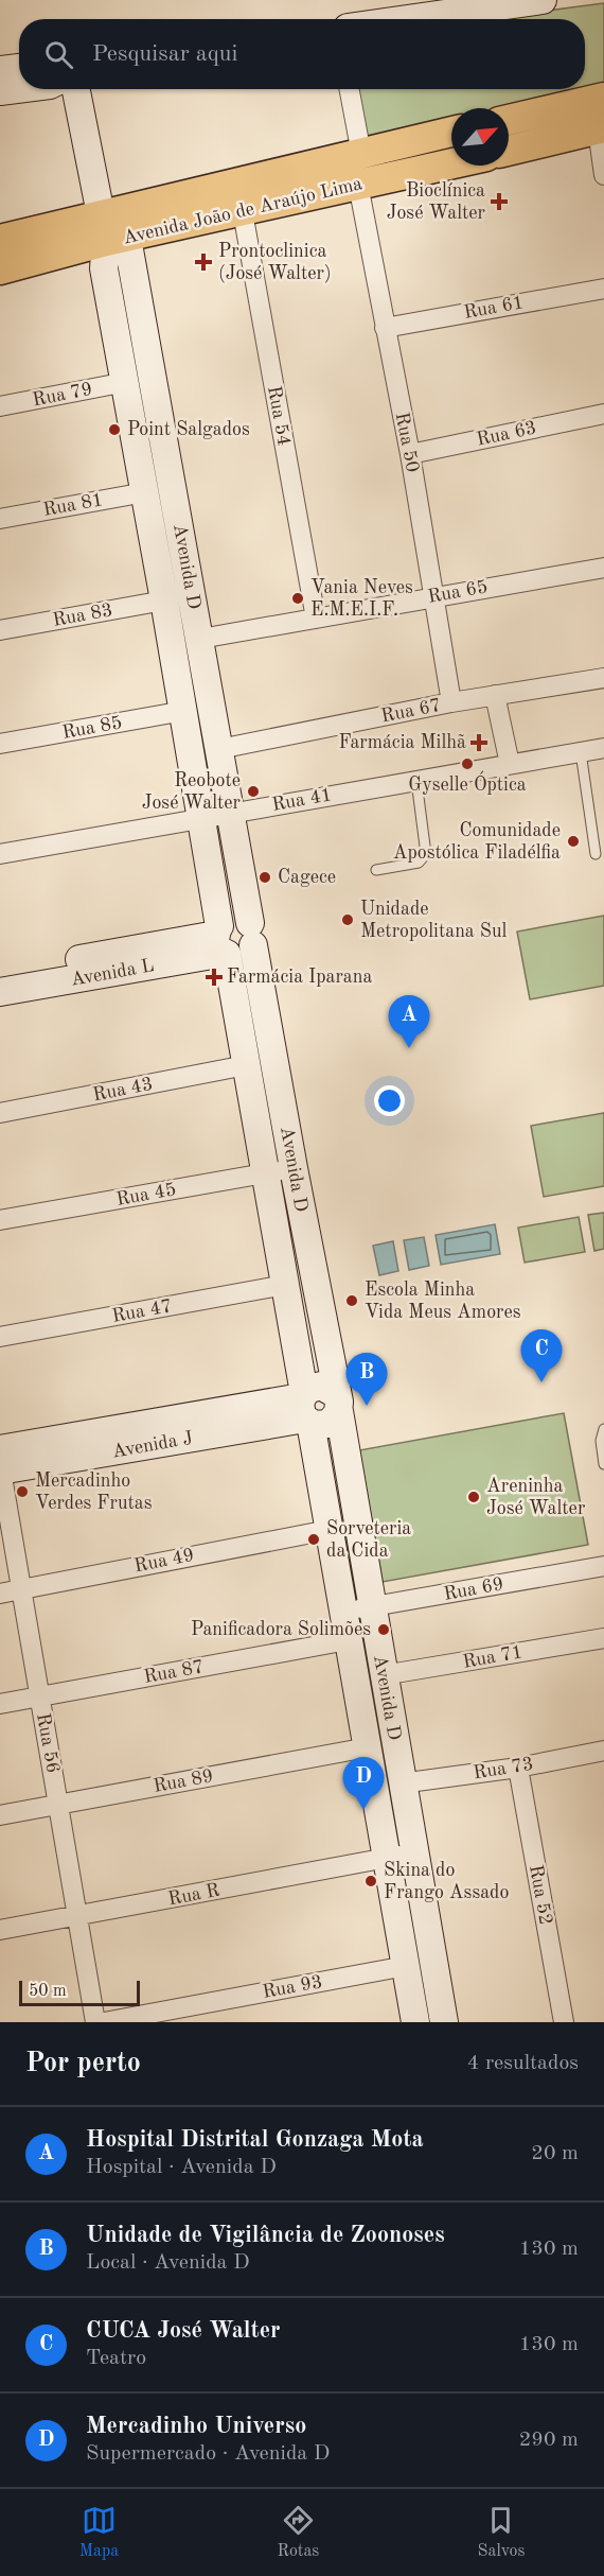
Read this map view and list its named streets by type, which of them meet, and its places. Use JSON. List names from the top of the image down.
{
  "streets": {
    "main road": [
      "Avenida João de Araújo Lima",
      "Avenida D",
      "Avenida L",
      "Avenida J"
    ],
    "street": [
      "Rua 61",
      "Rua 79",
      "Rua 54",
      "Rua 63",
      "Rua 50",
      "Rua 81",
      "Rua 65",
      "Rua 83",
      "Rua 67",
      "Rua 85",
      "Rua 41",
      "Rua 43",
      "Rua 45",
      "Rua 47",
      "Rua 49",
      "Rua 69",
      "Rua 71",
      "Rua 87",
      "Rua 56",
      "Rua 73",
      "Rua 89",
      "Rua R",
      "Rua 52",
      "Rua 93"
    ]
  },
  "crossings": [
    ["Avenida João de Araújo Lima", "Rua 54"],
    ["Avenida João de Araújo Lima", "Rua 50"],
    ["Avenida João de Araújo Lima", "Avenida D"],
    ["Rua 61", "Rua 50"],
    ["Rua 79", "Avenida D"],
    ["Rua 54", "Rua 65"],
    ["Rua 63", "Rua 50"],
    ["Rua 50", "Rua 65"],
    ["Rua 50", "Rua 67"],
    ["Rua 81", "Avenida D"],
    ["Avenida D", "Rua 65"],
    ["Avenida D", "Rua 83"],
    ["Avenida D", "Rua 67"],
    ["Avenida D", "Rua 85"],
    ["Avenida D", "Rua 41"],
    ["Avenida D", "Avenida L"],
    ["Avenida D", "Rua 43"],
    ["Avenida D", "Rua 45"],
    ["Avenida D", "Rua 47"],
    ["Avenida D", "Avenida J"],
    ["Avenida D", "Rua 49"],
    ["Avenida D", "Rua 69"],
    ["Avenida D", "Rua 71"],
    ["Avenida D", "Rua 87"],
    ["Avenida D", "Rua 73"],
    ["Avenida D", "Rua 89"],
    ["Avenida D", "Rua R"],
    ["Avenida D", "Rua 93"],
    ["Avenida J", "Rua 56"],
    ["Rua 49", "Rua 56"],
    ["Rua 87", "Rua 56"],
    ["Rua 56", "Rua 89"],
    ["Rua 56", "Rua R"],
    ["Rua 73", "Rua 52"]
  ],
  "places": {
    "health": [
      "Bioclínica José Walter",
      "Prontoclinica (José Walter)",
      "Farmácia Milhã",
      "Farmácia Iparana"
    ],
    "other": [
      "Point Salgados",
      "Vania Neves E.M.E.I.F.",
      "Gyselle Óptica",
      "Reobote José Walter",
      "Comunidade Apostólica Filadélfia",
      "Cagece",
      "Unidade Metropolitana Sul",
      "Escola Minha Vida Meus Amores",
      "Mercadinho Verdes Frutas",
      "Areninha José Walter",
      "Sorveteria da Cida",
      "Panificadora Solimões",
      "Skina do Frango Assado"
    ]
  },
  "scale_bar": "50 m",
  "north": "top right",
  "page": {
    "search": "Pesquisar aqui",
    "pins": [
      "A",
      "C",
      "B",
      "D"
    ],
    "scale": "50 m",
    "heading": ["Por perto", "4 resultados"],
    "list": [
      {
        "mark": "A",
        "name": "Hospital Distrital Gonzaga Mota",
        "note": "Hospital · Avenida D",
        "value": "20 m"
      },
      {
        "mark": "B",
        "name": "Unidade de Vigilância de Zoonoses",
        "note": "Local · Avenida D",
        "value": "130 m"
      },
      {
        "mark": "C",
        "name": "CUCA José Walter",
        "note": "Teatro",
        "value": "130 m"
      },
      {
        "mark": "D",
        "name": "Mercadinho Universo",
        "note": "Supermercado · Avenida D",
        "value": "290 m"
      }
    ],
    "nav": ["Mapa", "Rotas", "Salvos"]
  }
}
